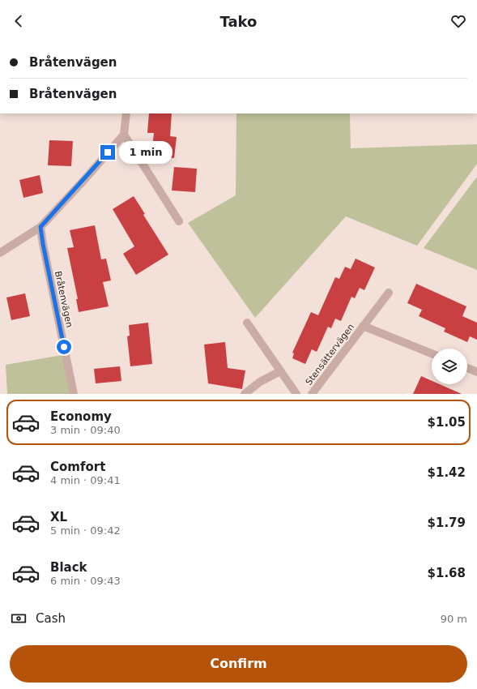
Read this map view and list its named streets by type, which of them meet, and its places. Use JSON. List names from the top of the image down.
{
  "streets": {
    "street": ["Bråtenvägen", "Stensättervägen"]
  },
  "page": {
    "header": "Tako",
    "banner": ["Bråtenvägen", "Bråtenvägen"],
    "bubble": "1 min",
    "list": [
      {
        "name": "Economy",
        "note": "3 min · 09:40",
        "value": "$1.05"
      },
      {
        "name": "Comfort",
        "note": "4 min · 09:41",
        "value": "$1.42"
      },
      {
        "name": "XL",
        "note": "5 min · 09:42",
        "value": "$1.79"
      },
      {
        "name": "Black",
        "note": "6 min · 09:43",
        "value": "$1.68"
      }
    ],
    "pay": ["Cash", "90 m"],
    "buttons": "Confirm"
  }
}
